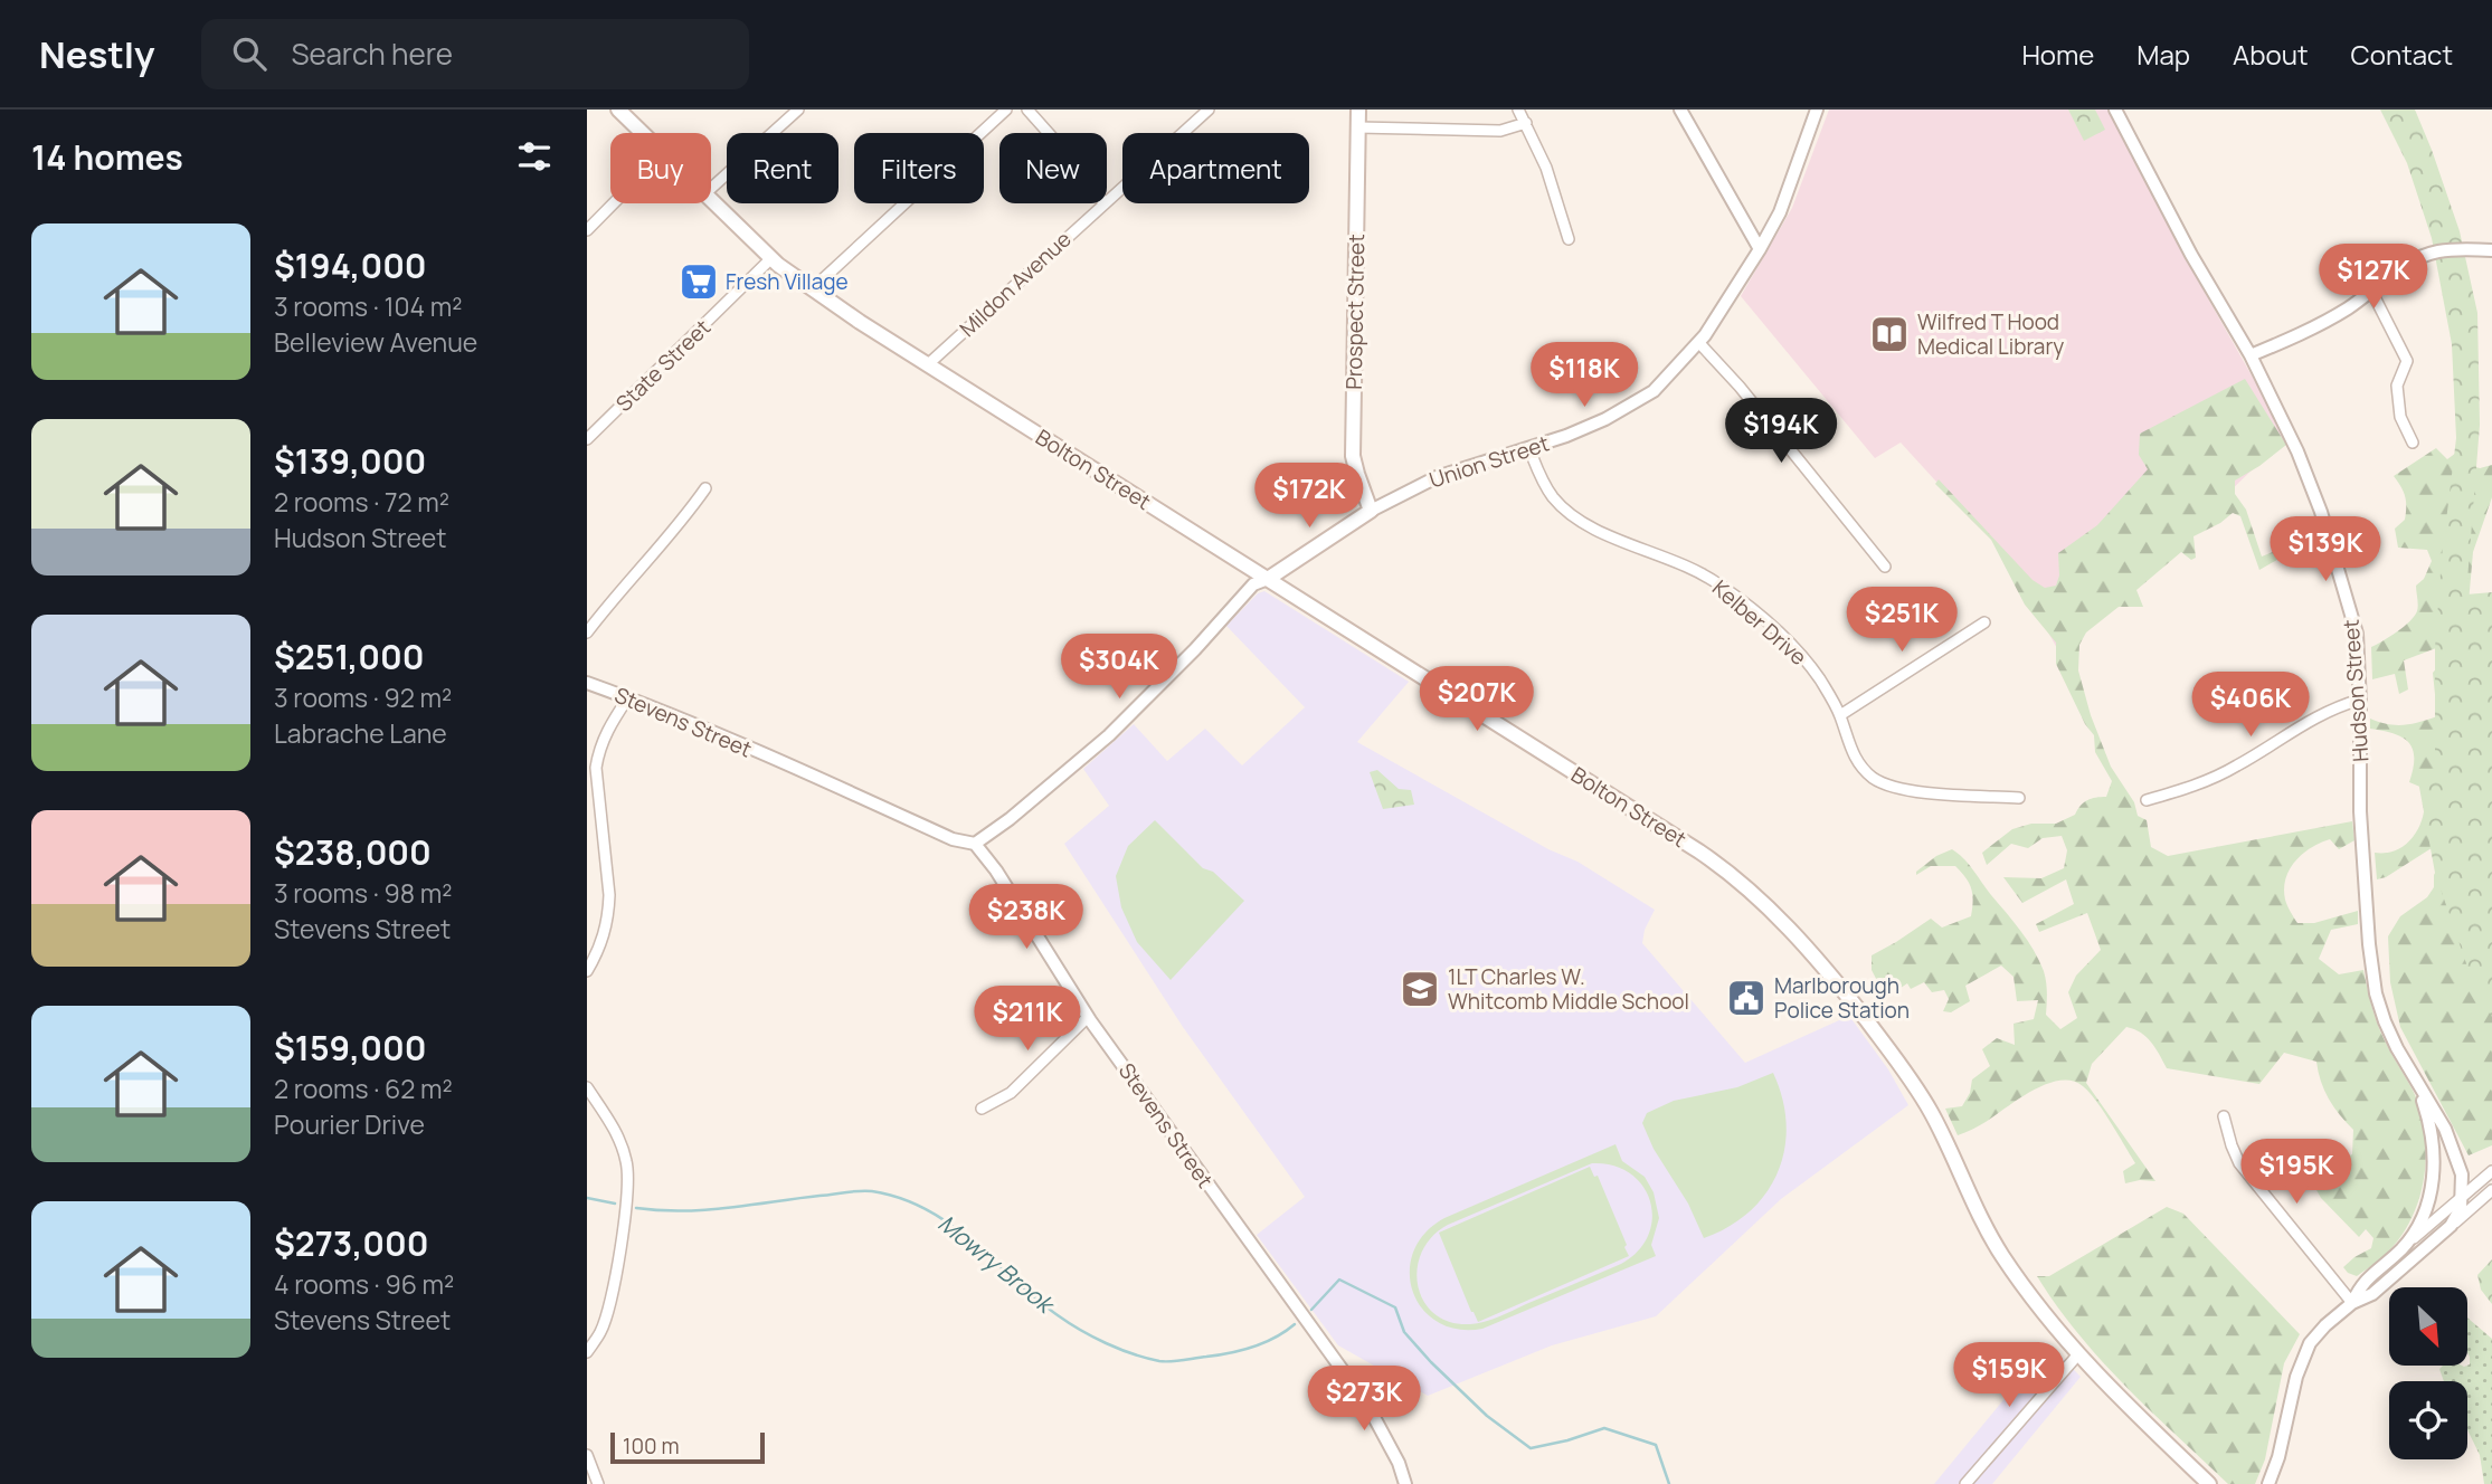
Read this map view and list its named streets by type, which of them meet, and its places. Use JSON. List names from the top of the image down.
{
  "streets": {
    "main road": ["Prospect Street", "Union Street", "Bolton Street"],
    "street": [
      "Mildon Avenue",
      "State Street",
      "Kelber Drive",
      "Hudson Street",
      "Stevens Street"
    ]
  },
  "crossings": [
    ["Mildon Avenue", "Bolton Street"],
    ["Prospect Street", "Union Street"],
    ["State Street", "Bolton Street"],
    ["Union Street", "Bolton Street"],
    ["Union Street", "Kelber Drive"],
    ["Union Street", "Stevens Street"]
  ],
  "water": ["Mowry Brook"],
  "places": {
    "supermarket": ["Fresh Village"],
    "library": ["Wilfred T Hood Medical Library"],
    "school or university": ["1LT Charles W. Whitcomb Middle School"],
    "public building": ["Marlborough Police Station"]
  },
  "scale_bar": "100 m",
  "north": "bottom right",
  "page": {
    "header": "Nestly",
    "search": "Search here",
    "nav": [
      "Home",
      "Map",
      "About",
      "Contact"
    ],
    "heading": "14 homes",
    "chip": [
      "Buy",
      "Rent",
      "Filters",
      "New",
      "Apartment"
    ],
    "list": [
      {
        "name": "$194,000",
        "note": "3 rooms · 104 m² · Belleview Avenue"
      },
      {
        "name": "$139,000",
        "note": "2 rooms · 72 m² · Hudson Street"
      },
      {
        "name": "$251,000",
        "note": "3 rooms · 92 m² · Labrache Lane"
      },
      {
        "name": "$238,000",
        "note": "3 rooms · 98 m² · Stevens Street"
      },
      {
        "name": "$159,000",
        "note": "2 rooms · 62 m² · Pourier Drive"
      },
      {
        "name": "$273,000",
        "note": "4 rooms · 96 m² · Stevens Street"
      }
    ],
    "price": [
      "$127K",
      "$118K",
      "$194K",
      "$172K",
      "$139K",
      "$251K",
      "$304K",
      "$207K",
      "$406K",
      "$238K",
      "$211K",
      "$195K",
      "$159K",
      "$273K"
    ],
    "scale": "100 m"
  }
}
